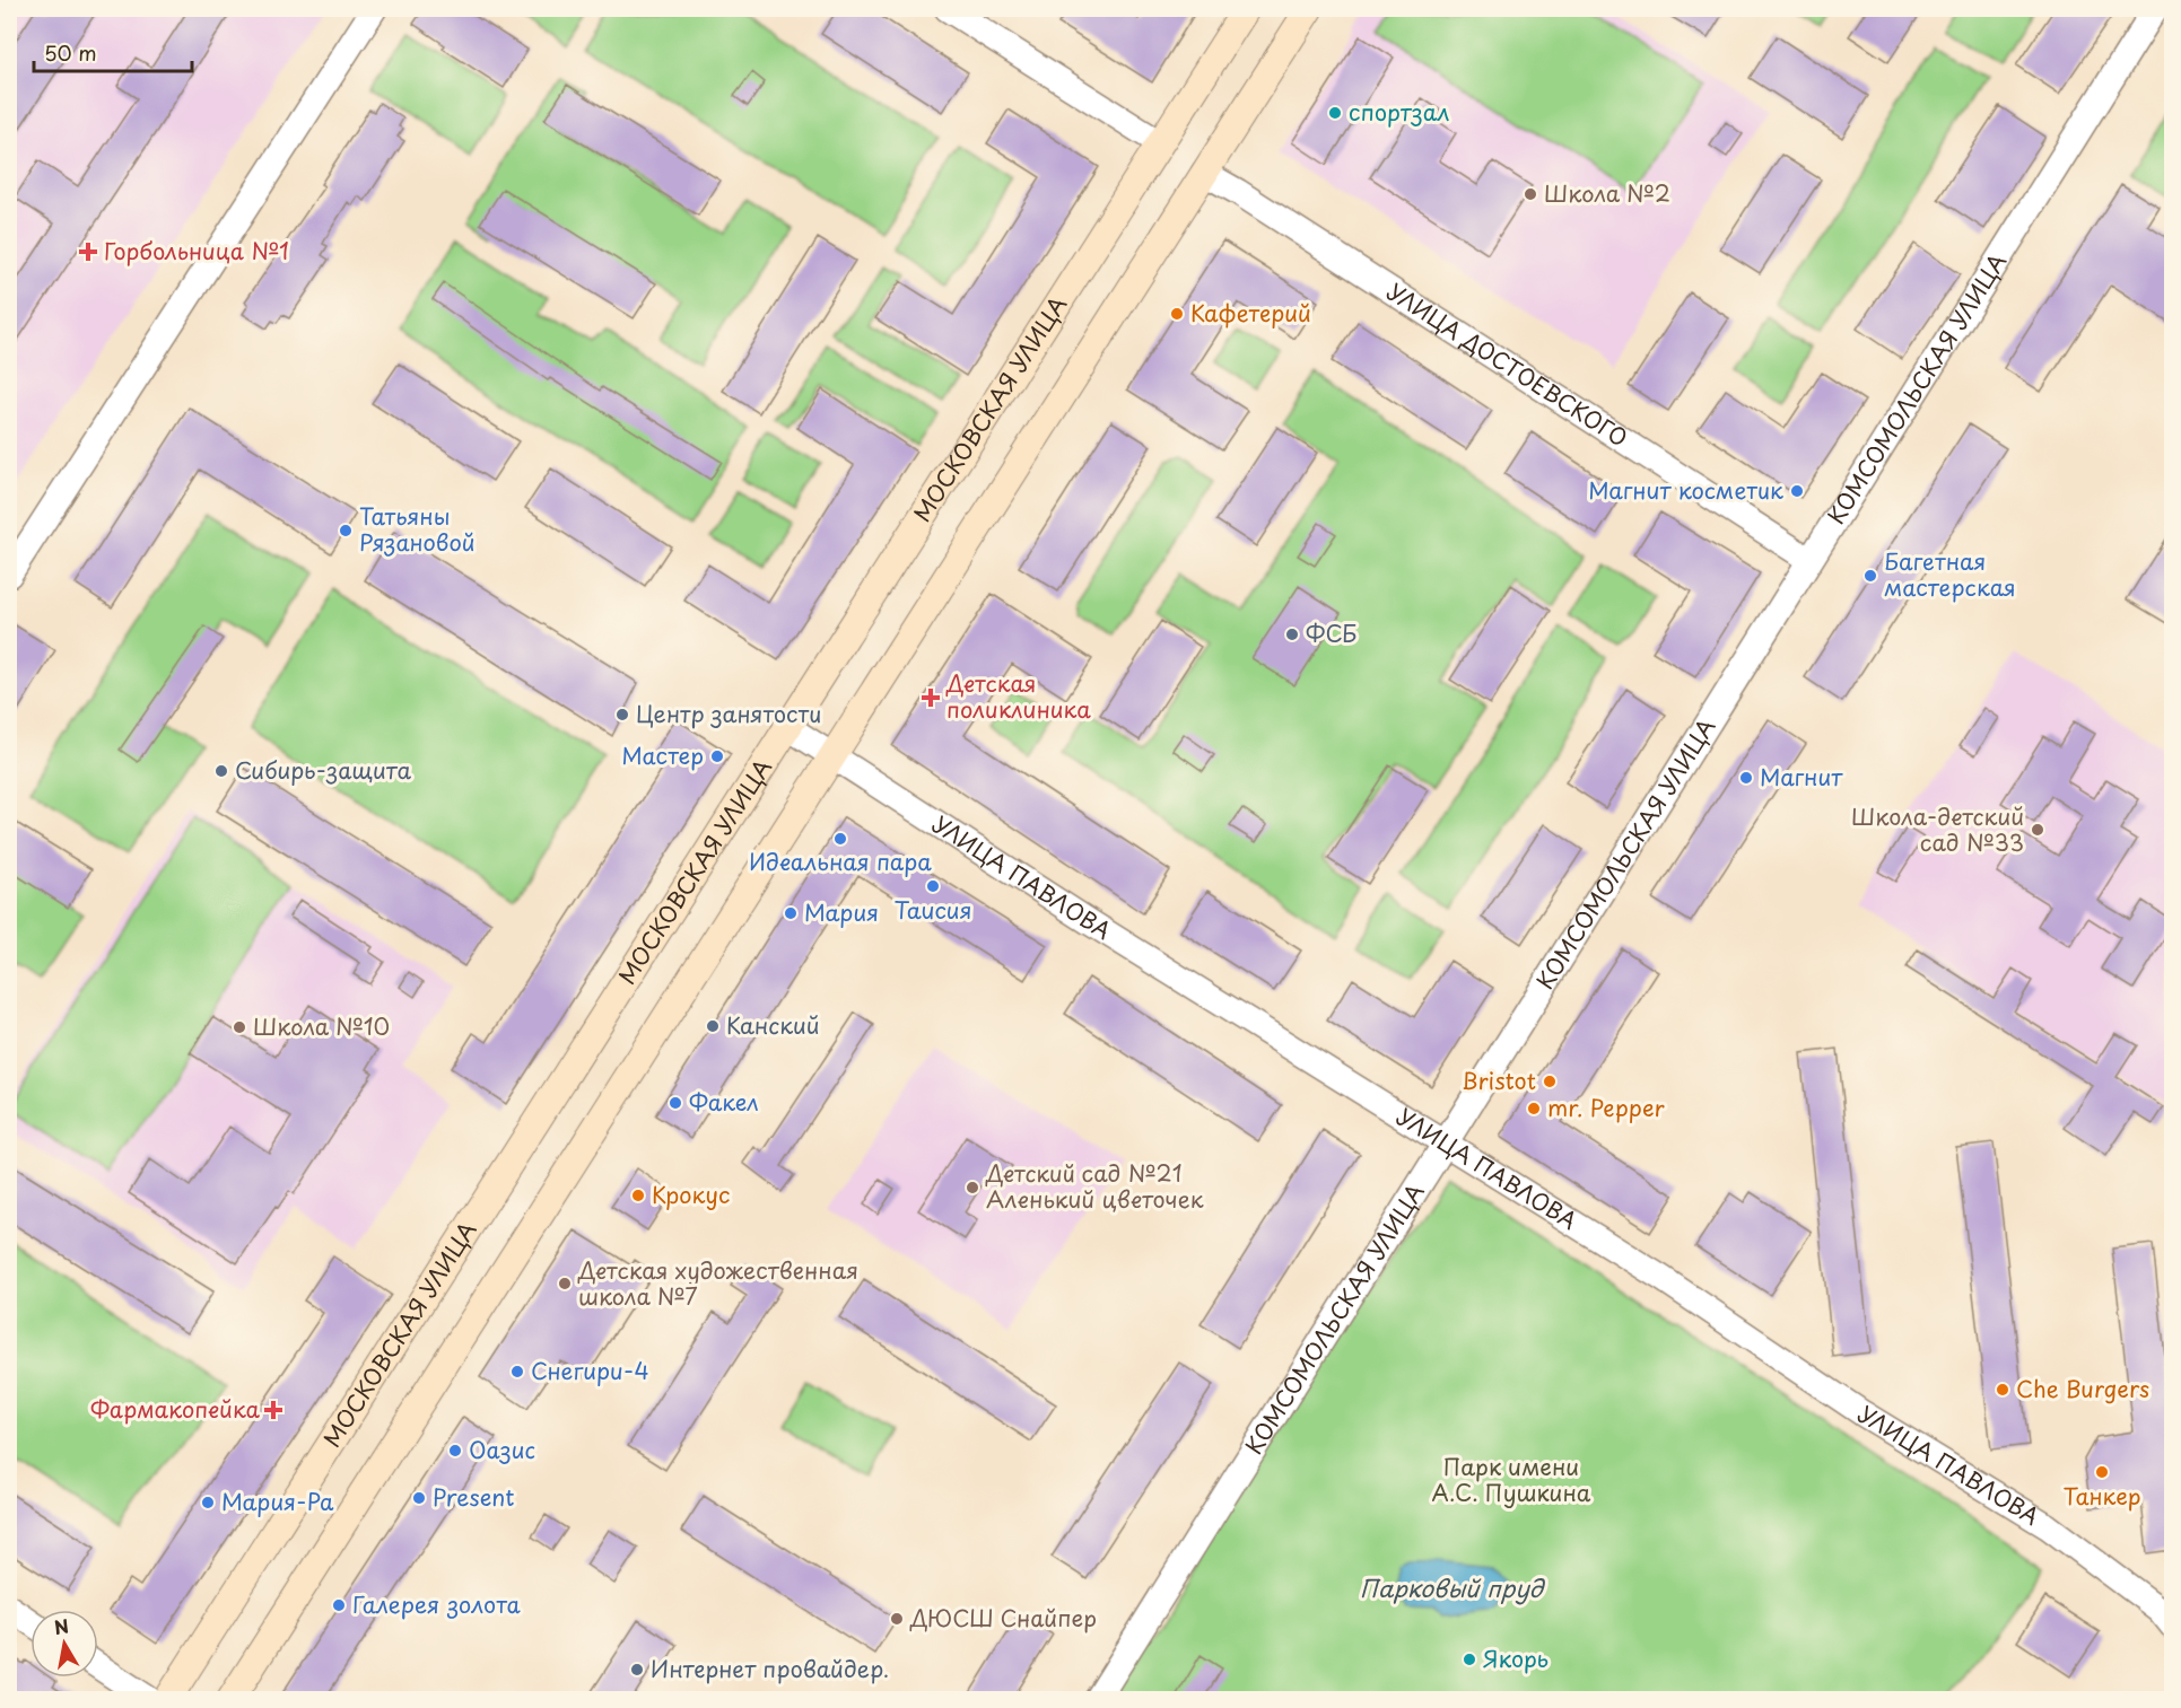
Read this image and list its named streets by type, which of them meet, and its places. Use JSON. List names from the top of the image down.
{
  "streets": {
    "main road": ["МОСКОВСКАЯ УЛИЦА"],
    "street": ["УЛИЦА ДОСТОЕВСКОГО", "КОМСОМОЛЬСКАЯ УЛИЦА", "УЛИЦА ПАВЛОВА"]
  },
  "crossings": [
    ["УЛИЦА ДОСТОЕВСКОГО", "КОМСОМОЛЬСКАЯ УЛИЦА"],
    ["КОМСОМОЛЬСКАЯ УЛИЦА", "УЛИЦА ПАВЛОВА"],
    ["МОСКОВСКАЯ УЛИЦА", "УЛИЦА ПАВЛОВА"]
  ],
  "water": ["Парковый пруд"],
  "parks": ["Парк имени А.С. Пушкина"],
  "places": {
    "other": [
      "спортзал",
      "Школа №2",
      "Кафетерий",
      "Магнит косметик",
      "Татьяны Рязановой",
      "Багетная мастерская",
      "ФСБ",
      "Центр занятости",
      "Мастер",
      "Сибирь-защита",
      "Магнит",
      "Школа-детский сад №33",
      "Идеальная пара",
      "Таисия",
      "Мария",
      "Канский",
      "Школа №10",
      "Bristot",
      "Факел",
      "mr. Pepper",
      "Детский сад №21 Аленький цветочек",
      "Крокус",
      "Детская художественная школа №7",
      "Снегири-4",
      "Che Burgers",
      "Оазис",
      "Танкер",
      "Present",
      "Мария-Ра",
      "Галерея золота",
      "ДЮСШ Снайпер",
      "Якорь",
      "Интернет провайдер."
    ],
    "health": ["Горбольница №1", "Детская поликлиника", "Фармакопейка"]
  },
  "scale_bar": "50 m",
  "north": "top"
}
